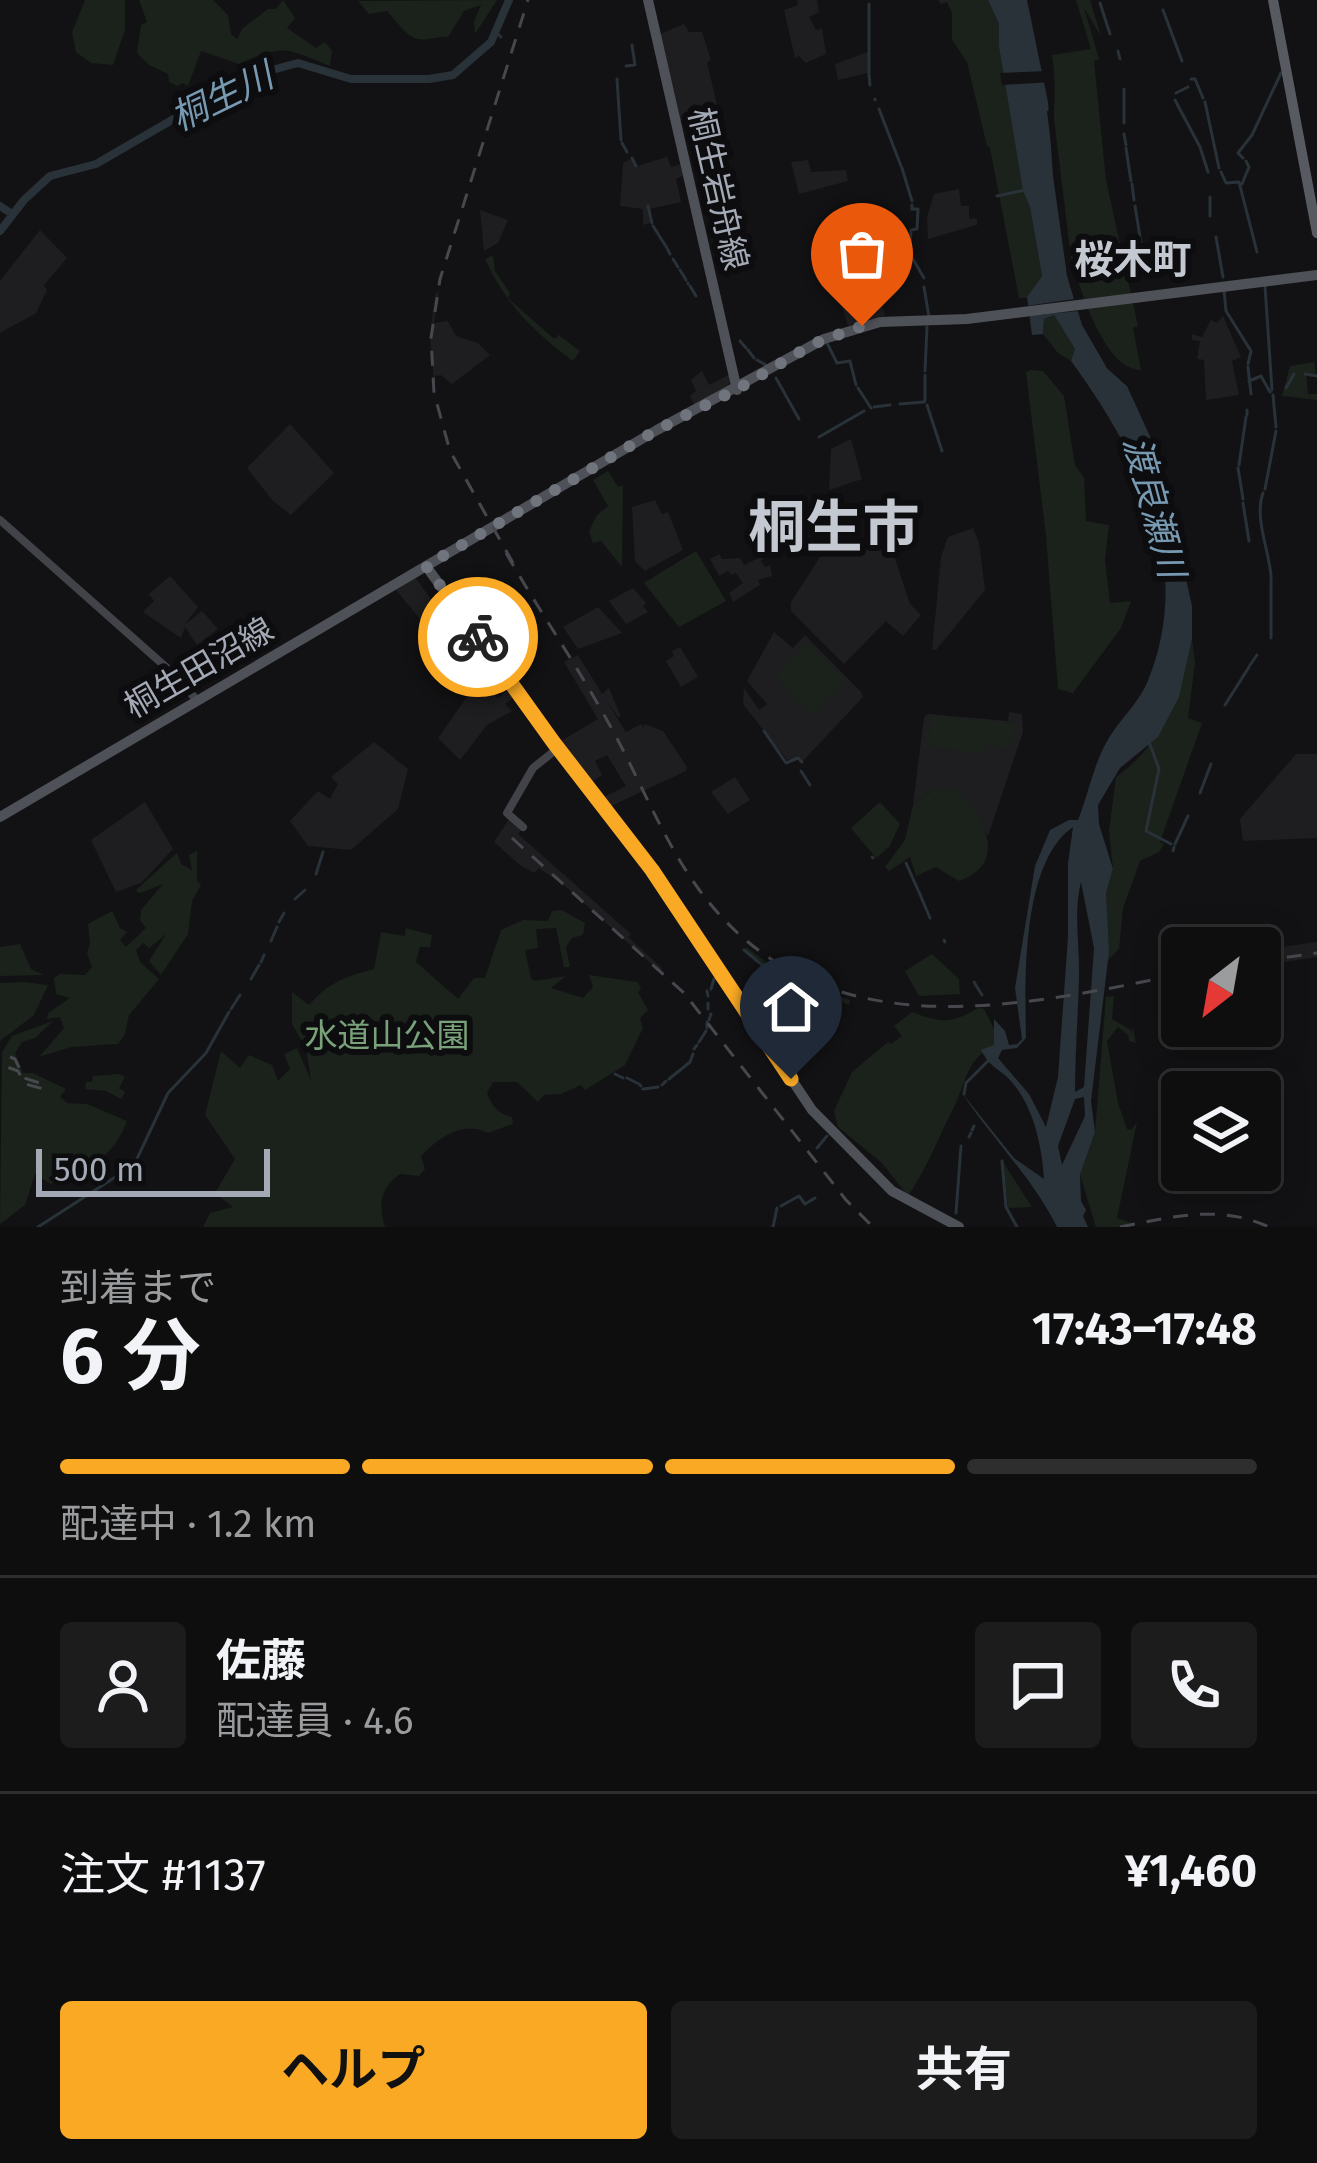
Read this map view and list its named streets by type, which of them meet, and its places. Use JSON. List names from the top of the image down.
{
  "streets": {
    "main road": ["桐生岩舟線", "桐生田沼線"]
  },
  "crossings": [
    ["桐生岩舟線", "桐生田沼線"]
  ],
  "districts": ["桜木町", "桐生市"],
  "water": ["桐生川", "渡良瀬川"],
  "parks": ["水道山公園"],
  "scale_bar": "500 m",
  "north": "bottom left",
  "page": {
    "scale": "500 m",
    "heading": ["6 分", "到着まで", "17:43–17:48"],
    "panel": [
      "佐藤",
      "配達員 · 4.6",
      "注文 #1137",
      "¥1,460"
    ],
    "bar": "配達中 · 1.2 km",
    "buttons": ["ヘルプ", "共有"]
  }
}
